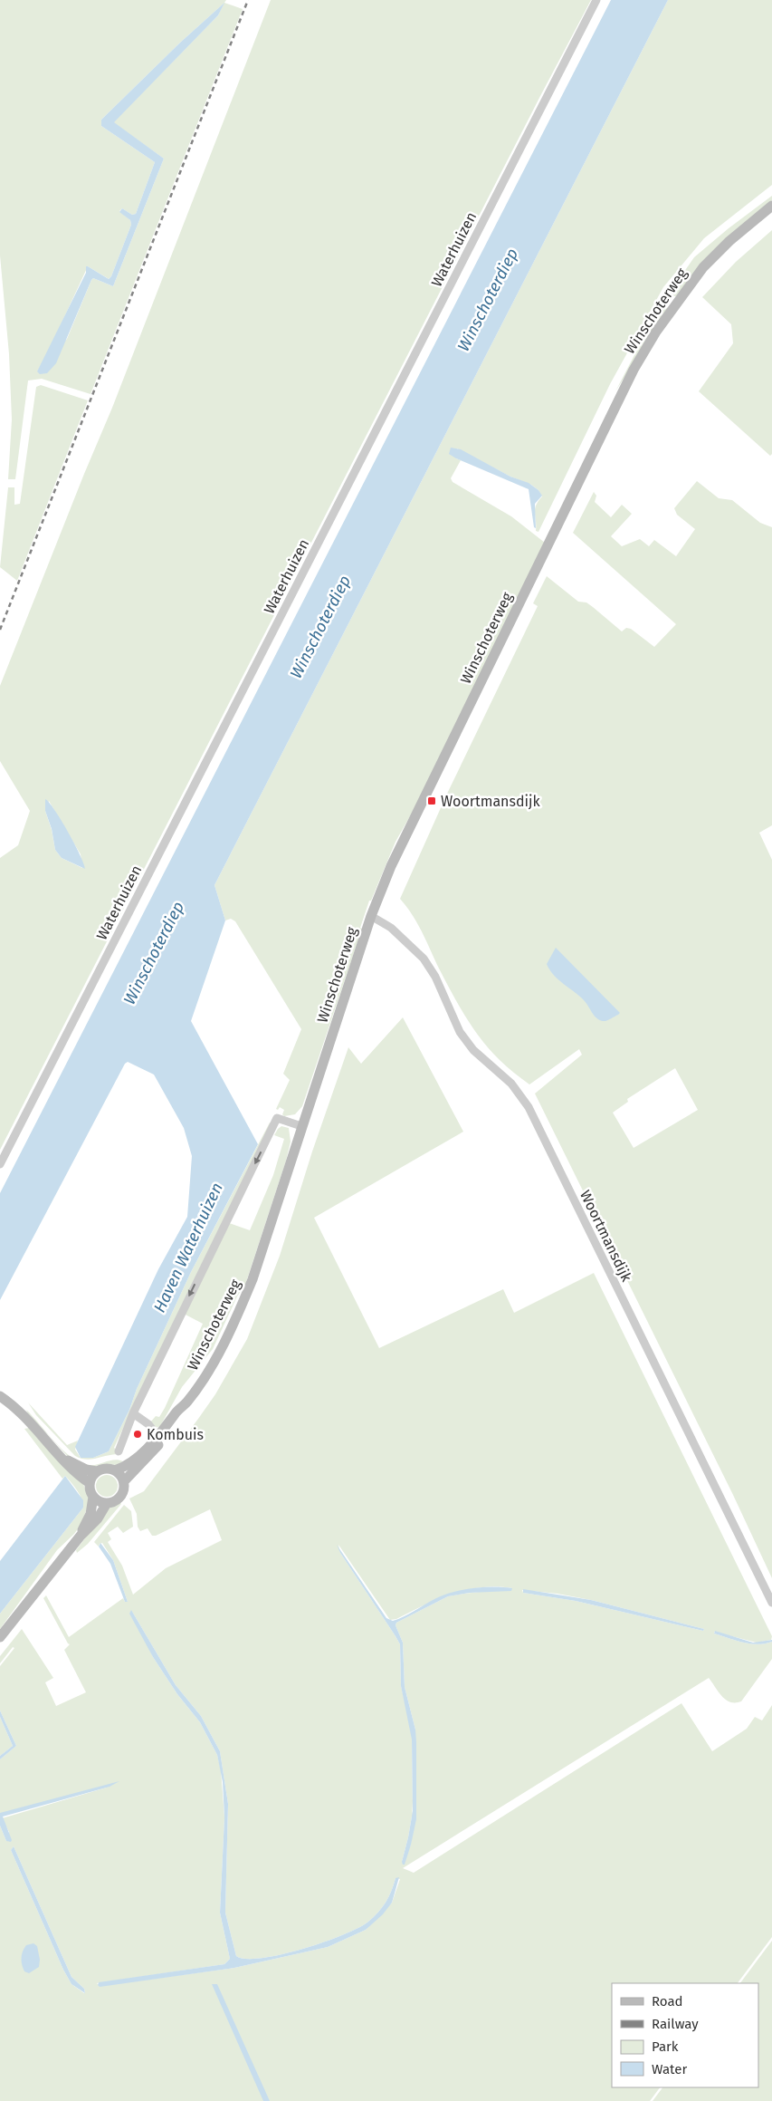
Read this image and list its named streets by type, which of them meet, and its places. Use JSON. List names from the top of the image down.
{
  "streets": {
    "main road": ["Winschoterweg"],
    "street": ["Waterhuizen", "Woortmansdijk"]
  },
  "crossings": [
    ["Winschoterweg", "Woortmansdijk"]
  ],
  "water": ["Winschoterdiep", "Haven Waterhuizen"],
  "places": {
    "transit": ["Woortmansdijk"],
    "other": ["Kombuis"]
  },
  "legend": [
    "Road",
    "Railway",
    "Park",
    "Water"
  ]
}
